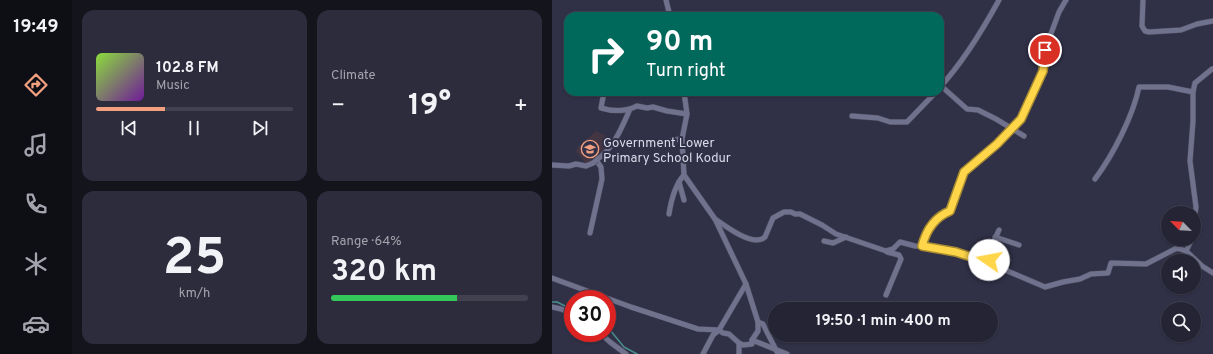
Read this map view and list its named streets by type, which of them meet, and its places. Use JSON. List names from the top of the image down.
{
  "places": {
    "school or university": ["Government Lower Primary School Kodur"]
  },
  "north": "top left",
  "page": {
    "tabs": "19:49",
    "tile": [
      "Climate",
      ["25", "km/h"],
      ["Range · 64%", "320 km"]
    ],
    "turn": ["90 m", "Turn right"],
    "song": ["102.8 FM", "Music"],
    "heat": ["−", "19°", "+"],
    "limit": "30",
    "trip": "19:50 · 1 min · 400 m"
  }
}
